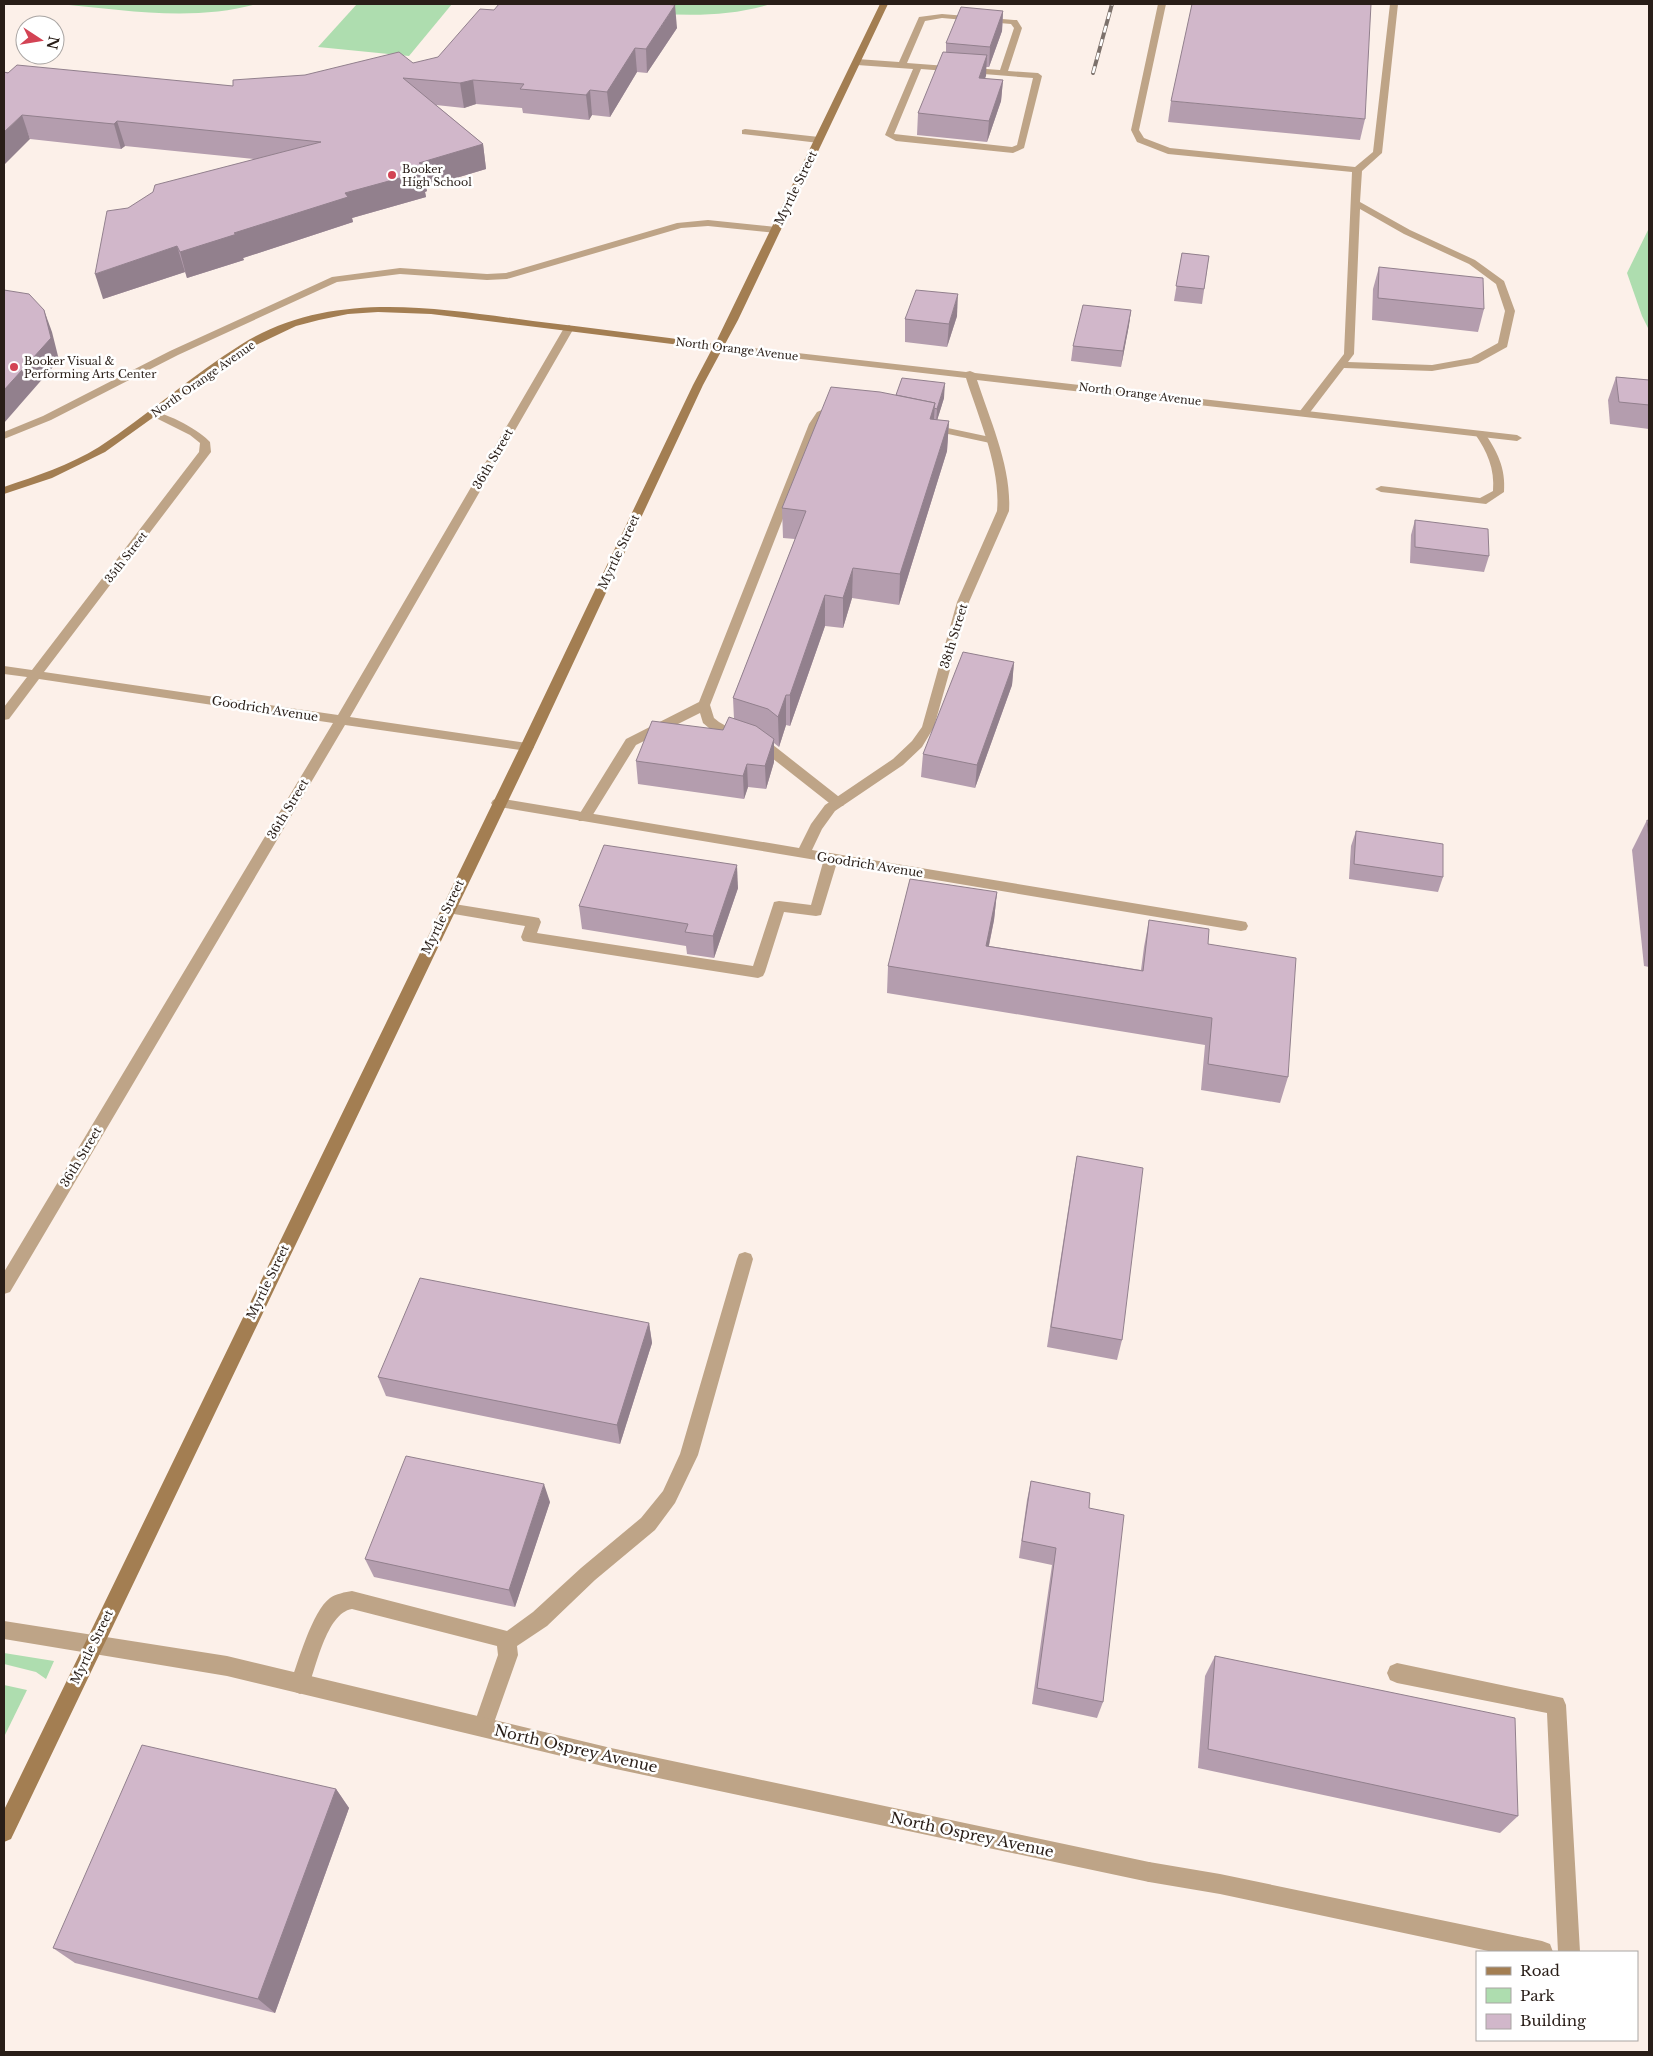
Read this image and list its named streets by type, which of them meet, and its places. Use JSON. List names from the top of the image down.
{
  "streets": {
    "street": [
      "Myrtle Street",
      "North Orange Avenue",
      "36th Street",
      "35th Street",
      "38th Street",
      "Goodrich Avenue",
      "North Osprey Avenue"
    ]
  },
  "crossings": [
    ["Myrtle Street", "North Orange Avenue"],
    ["Myrtle Street", "Goodrich Avenue"],
    ["Myrtle Street", "North Osprey Avenue"],
    ["North Orange Avenue", "36th Street"],
    ["North Orange Avenue", "35th Street"],
    ["North Orange Avenue", "38th Street"],
    ["36th Street", "Goodrich Avenue"],
    ["35th Street", "Goodrich Avenue"],
    ["38th Street", "Goodrich Avenue"]
  ],
  "places": ["Booker High School", "Booker Visual & Performing Arts Center"],
  "legend": ["Road", "Park", "Building"],
  "north": "right"
}
